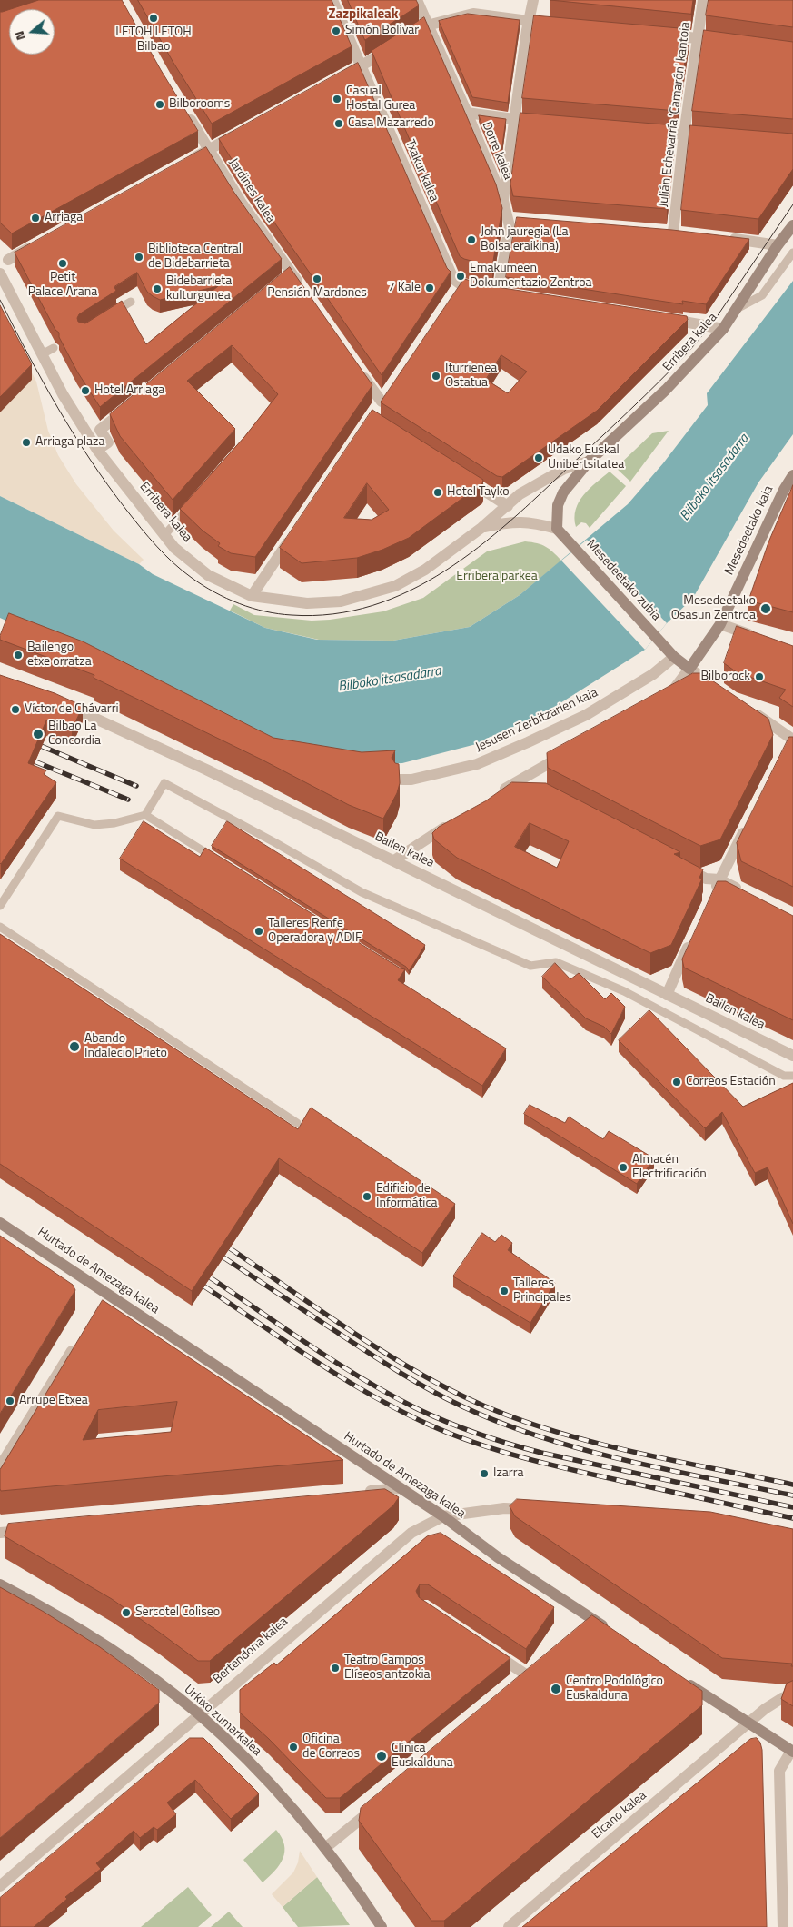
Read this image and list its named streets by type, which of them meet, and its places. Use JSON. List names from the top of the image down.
{
  "streets": {
    "street": [
      "Julián Echevarría 'Camarón' kantoia",
      "Dorre kalea",
      "Txakur kalea",
      "Jardines kalea",
      "Erribera kalea",
      "Mesedeetako kaia",
      "Mesedeetako zubia",
      "Jesusen Zerbitzarien kaia",
      "Bailen kalea",
      "Hurtado de Amezaga kalea",
      "Bertendona kalea",
      "Urkixo zumarkalea",
      "Elcano kalea"
    ]
  },
  "crossings": [
    ["Dorre kalea", "Txakur kalea"],
    ["Erribera kalea", "Mesedeetako zubia"],
    ["Mesedeetako kaia", "Mesedeetako zubia"],
    ["Mesedeetako zubia", "Jesusen Zerbitzarien kaia"],
    ["Hurtado de Amezaga kalea", "Bertendona kalea"],
    ["Bertendona kalea", "Urkixo zumarkalea"]
  ],
  "districts": ["Zazpikaleak"],
  "water": ["Bilboko itsasadarra"],
  "parks": ["Erribera parkea"],
  "places": [
    "LETOH LETOH Bilbao",
    "Simón Bolívar",
    "Casual Hostal Gurea",
    "Bilborooms",
    "Casa Mazarredo",
    "Arriaga",
    "John jauregia (La Bolsa eraikina)",
    "Biblioteca Central de Bidebarrieta",
    "Petit Palace Arana",
    "Emakumeen Dokumentazio Zentroa",
    "Pensión Mardones",
    "7 Kale",
    "Bidebarrieta kulturgunea",
    "Iturrienea Ostatua",
    "Hotel Arriaga",
    "Arriaga plaza",
    "Udako Euskal Unibertsitatea",
    "Hotel Tayko",
    "Mesedeetako Osasun Zentroa",
    "Bailengo etxe orratza",
    "Bilborock",
    "Víctor de Chávarri",
    "Bilbao La Concordia",
    "Talleres Renfe Operadora y ADIF",
    "Abando Indalecio Prieto",
    "Correos Estación",
    "Almacén Electrificación",
    "Edificio de Informática",
    "Talleres Principales",
    "Arrupe Etxea",
    "Izarra",
    "Sercotel Coliseo",
    "Teatro Campos Elíseos antzokia",
    "Centro Podológico Euskalduna",
    "Oficina de Correos",
    "Clínica Euskalduna"
  ],
  "north": "left"
}
